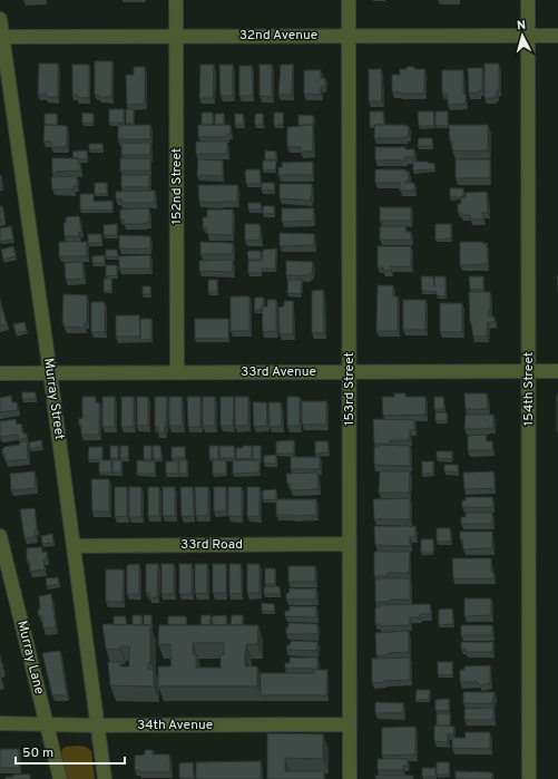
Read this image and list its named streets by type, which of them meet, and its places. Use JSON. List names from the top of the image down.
{
  "streets": {
    "street": [
      "32nd Avenue",
      "152nd Street",
      "33rd Avenue",
      "153rd Street",
      "154th Street",
      "Murray Street",
      "33rd Road",
      "Murray Lane",
      "34th Avenue"
    ]
  },
  "crossings": [
    ["32nd Avenue", "152nd Street"],
    ["32nd Avenue", "153rd Street"],
    ["32nd Avenue", "154th Street"],
    ["32nd Avenue", "Murray Street"],
    ["152nd Street", "33rd Avenue"],
    ["33rd Avenue", "153rd Street"],
    ["33rd Avenue", "154th Street"],
    ["33rd Avenue", "Murray Street"],
    ["153rd Street", "33rd Road"],
    ["153rd Street", "34th Avenue"],
    ["Murray Street", "33rd Road"],
    ["Murray Street", "34th Avenue"],
    ["Murray Lane", "34th Avenue"]
  ],
  "scale_bar": "50 m",
  "north": "top"
}
